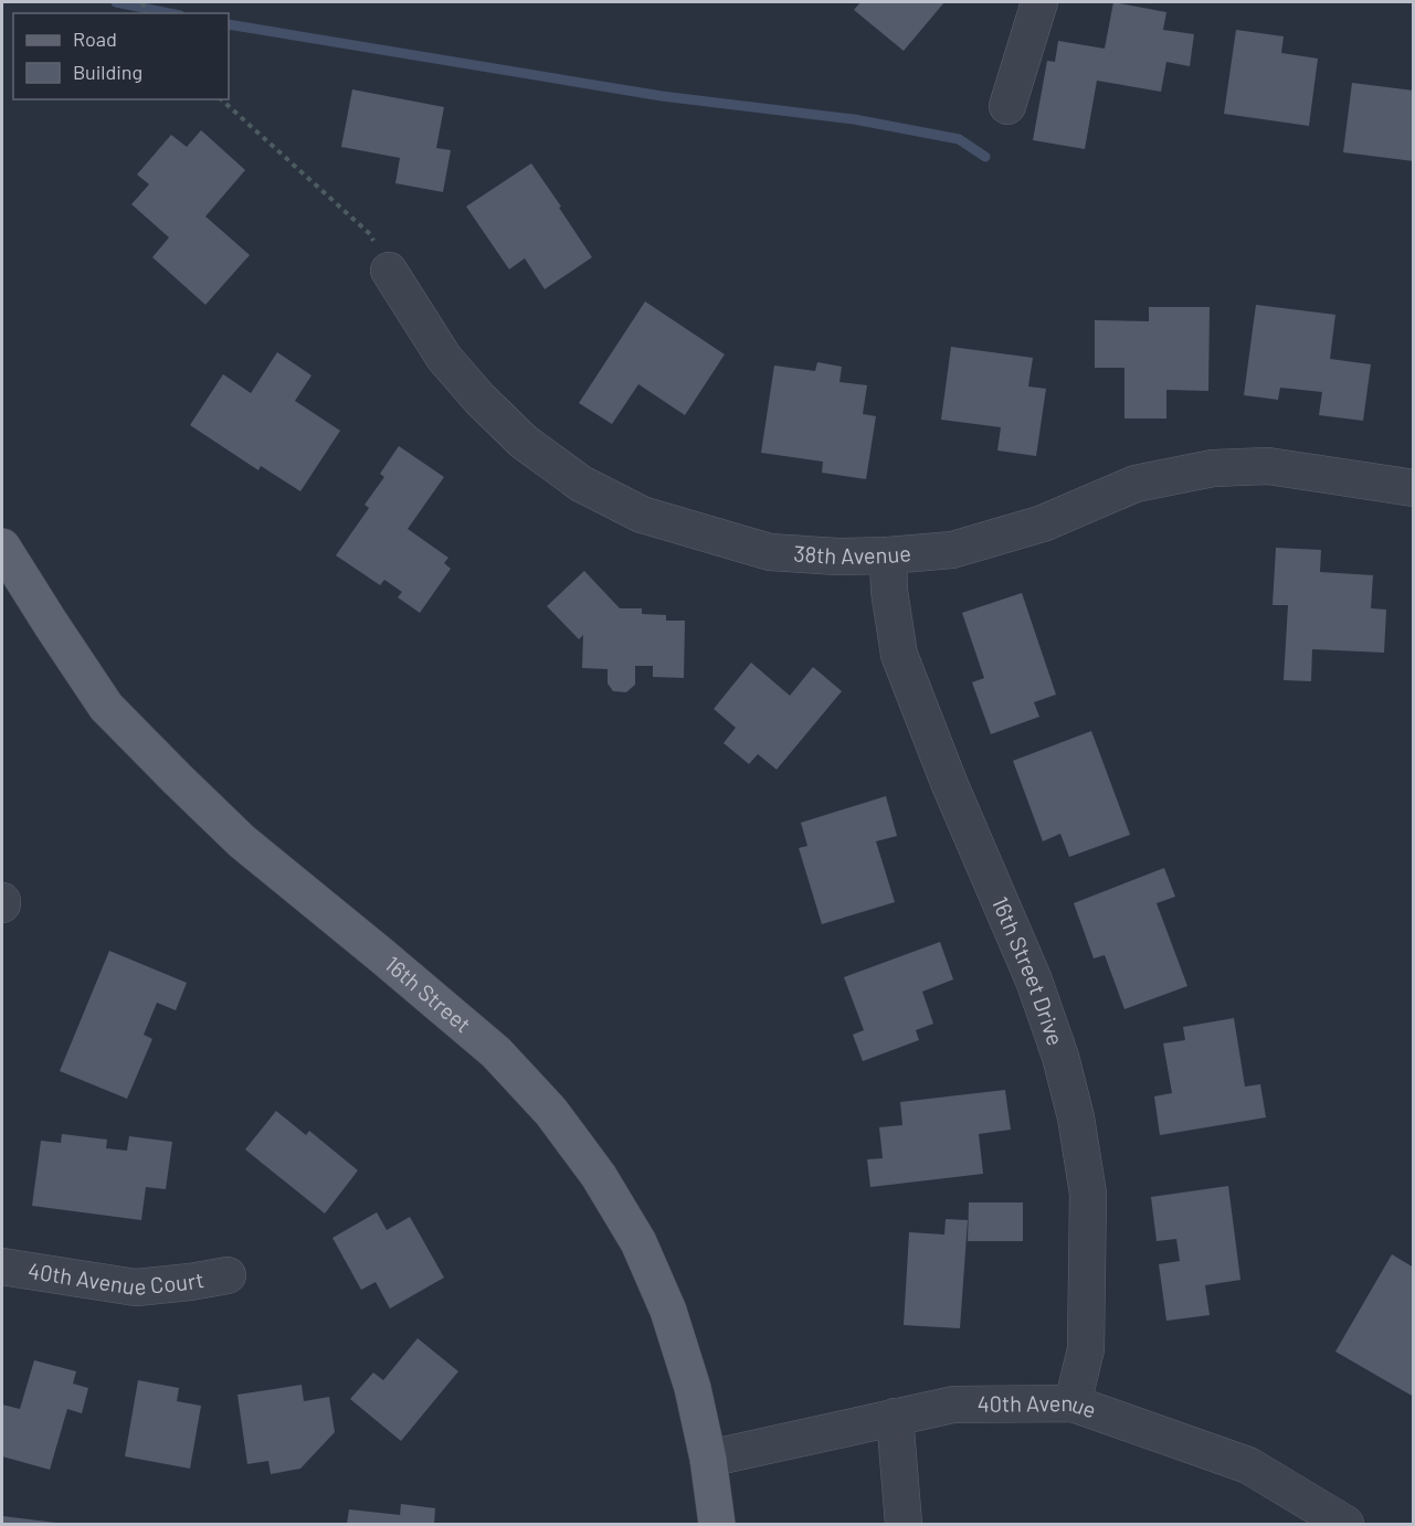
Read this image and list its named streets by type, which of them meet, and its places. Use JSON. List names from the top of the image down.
{
  "streets": {
    "main road": ["16th Street"],
    "street": [
      "38th Avenue",
      "16th Street Drive",
      "40th Avenue Court",
      "40th Avenue"
    ]
  },
  "crossings": [
    ["38th Avenue", "16th Street Drive"],
    ["16th Street Drive", "40th Avenue"],
    ["16th Street", "40th Avenue"]
  ],
  "legend": ["Road", "Building"]
}
